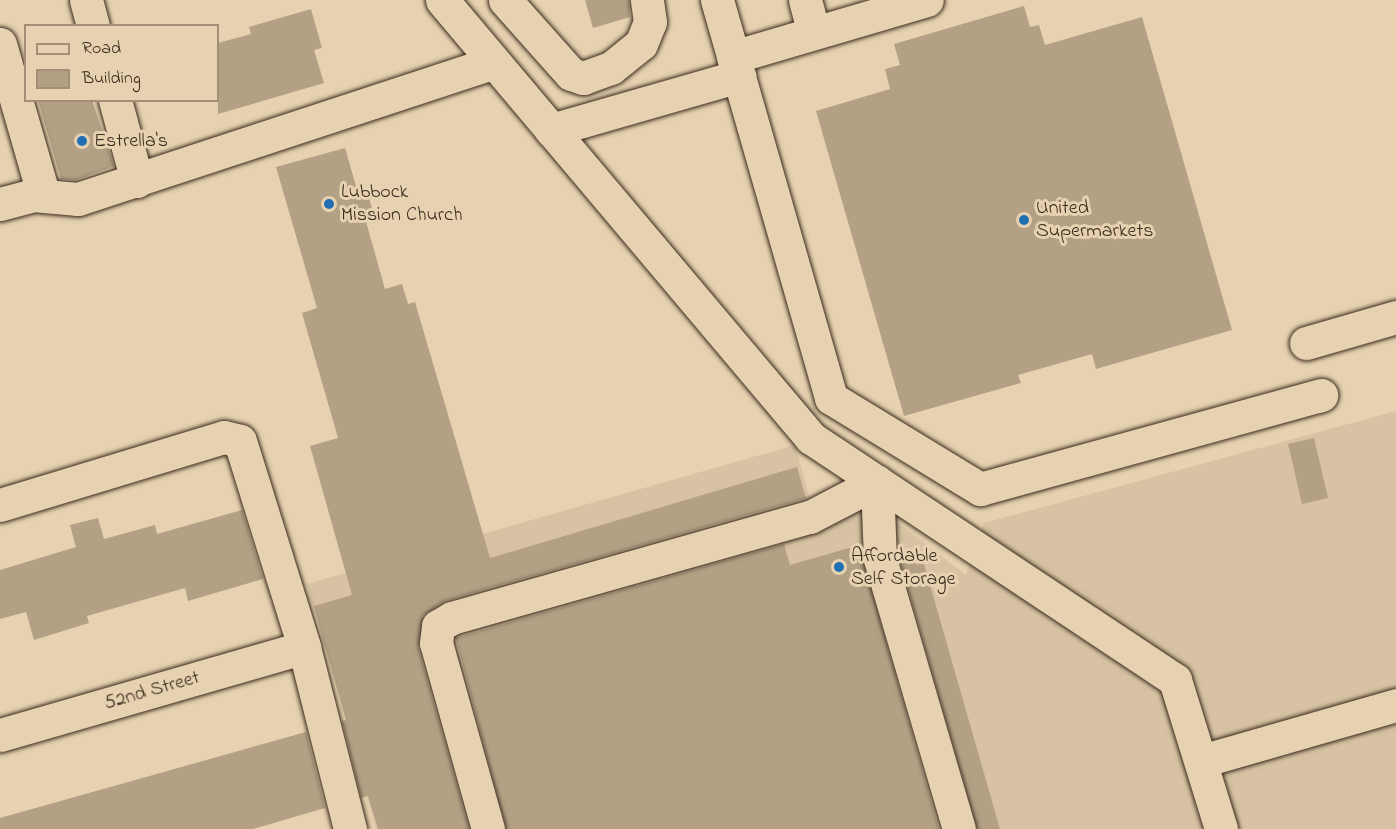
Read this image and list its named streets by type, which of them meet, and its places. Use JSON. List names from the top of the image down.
{
  "streets": {
    "street": ["52nd Street"]
  },
  "places": [
    "Estrella's",
    "Lubbock Mission Church",
    "United Supermarkets",
    "Affordable Self Storage"
  ],
  "legend": ["Road", "Building"]
}
